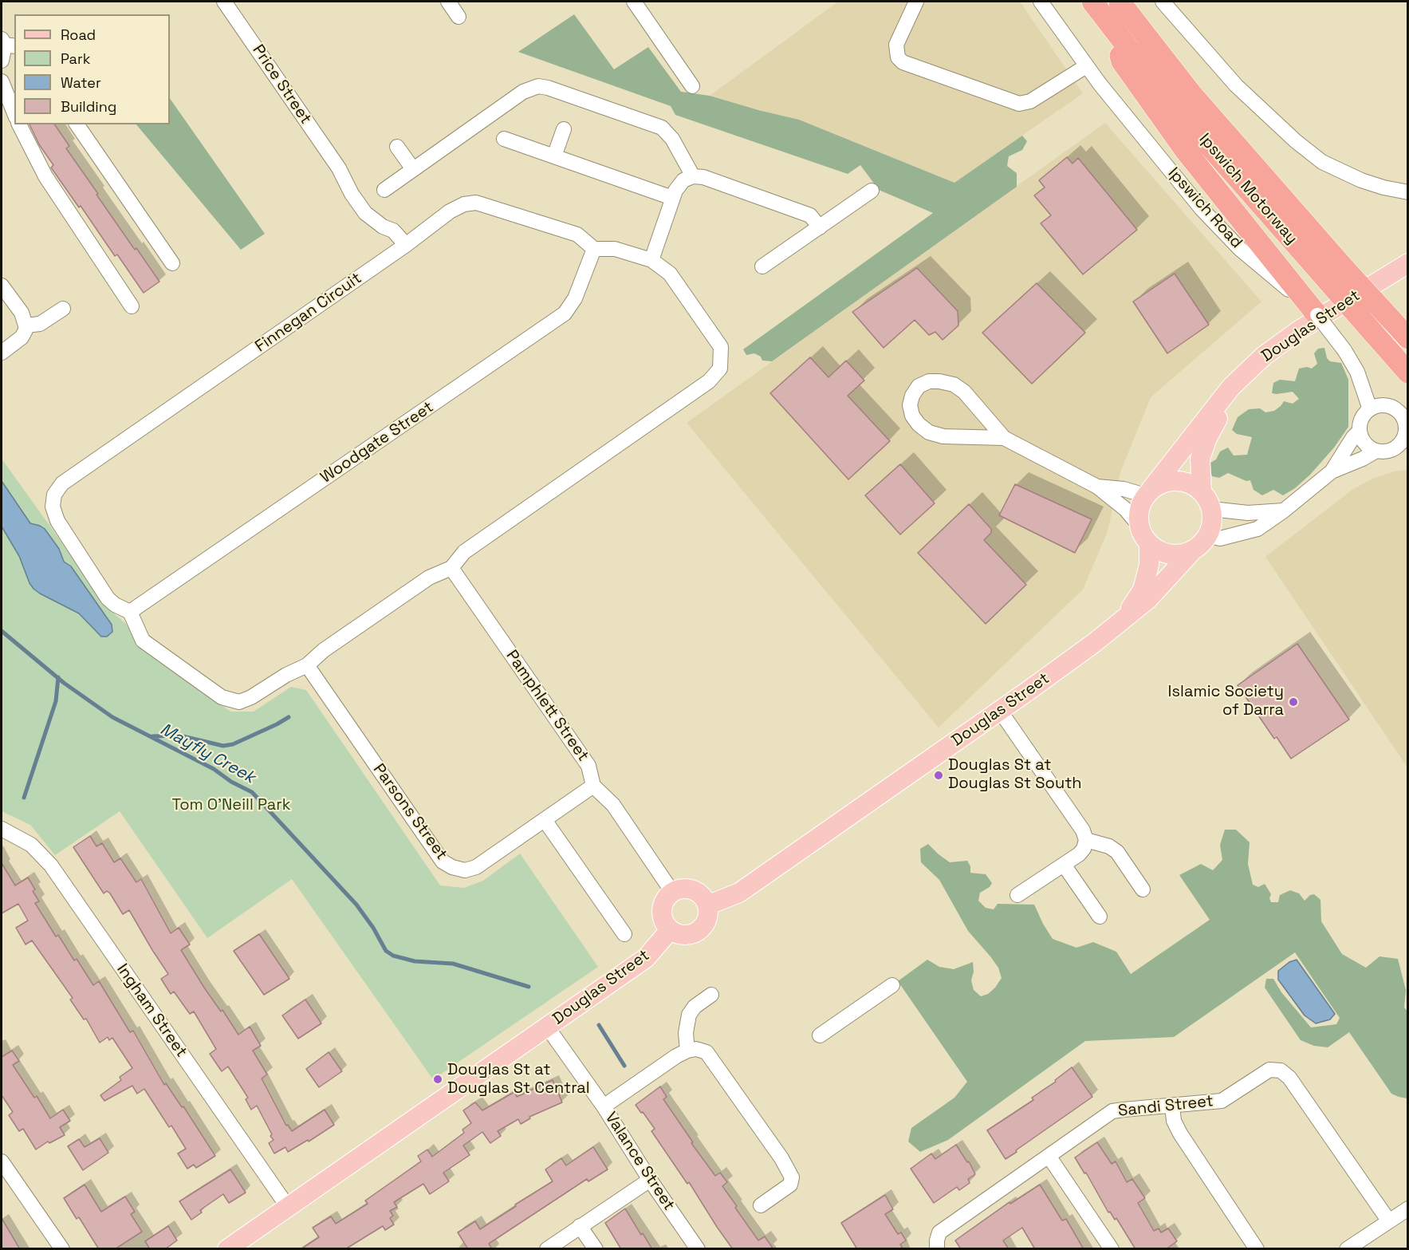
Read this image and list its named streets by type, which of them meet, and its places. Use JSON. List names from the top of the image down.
{
  "streets": {
    "highway": ["Ipswich Motorway"],
    "main road": ["Douglas Street"],
    "street": [
      "Price Street",
      "Ipswich Road",
      "Finnegan Circuit",
      "Woodgate Street",
      "Pamphlett Street",
      "Parsons Street",
      "Ingham Street",
      "Sandi Street",
      "Valance Street"
    ]
  },
  "crossings": [
    ["Price Street", "Finnegan Circuit"],
    ["Finnegan Circuit", "Woodgate Street"],
    ["Douglas Street", "Pamphlett Street"],
    ["Douglas Street", "Ingham Street"],
    ["Douglas Street", "Valance Street"],
    ["Pamphlett Street", "Parsons Street"]
  ],
  "water": ["Mayfly Creek"],
  "parks": ["Tom O'Neill Park"],
  "places": ["Islamic Society of Darra", "Douglas St at Douglas St South", "Douglas St at Douglas St Central"],
  "legend": [
    "Road",
    "Park",
    "Water",
    "Building"
  ]
}
